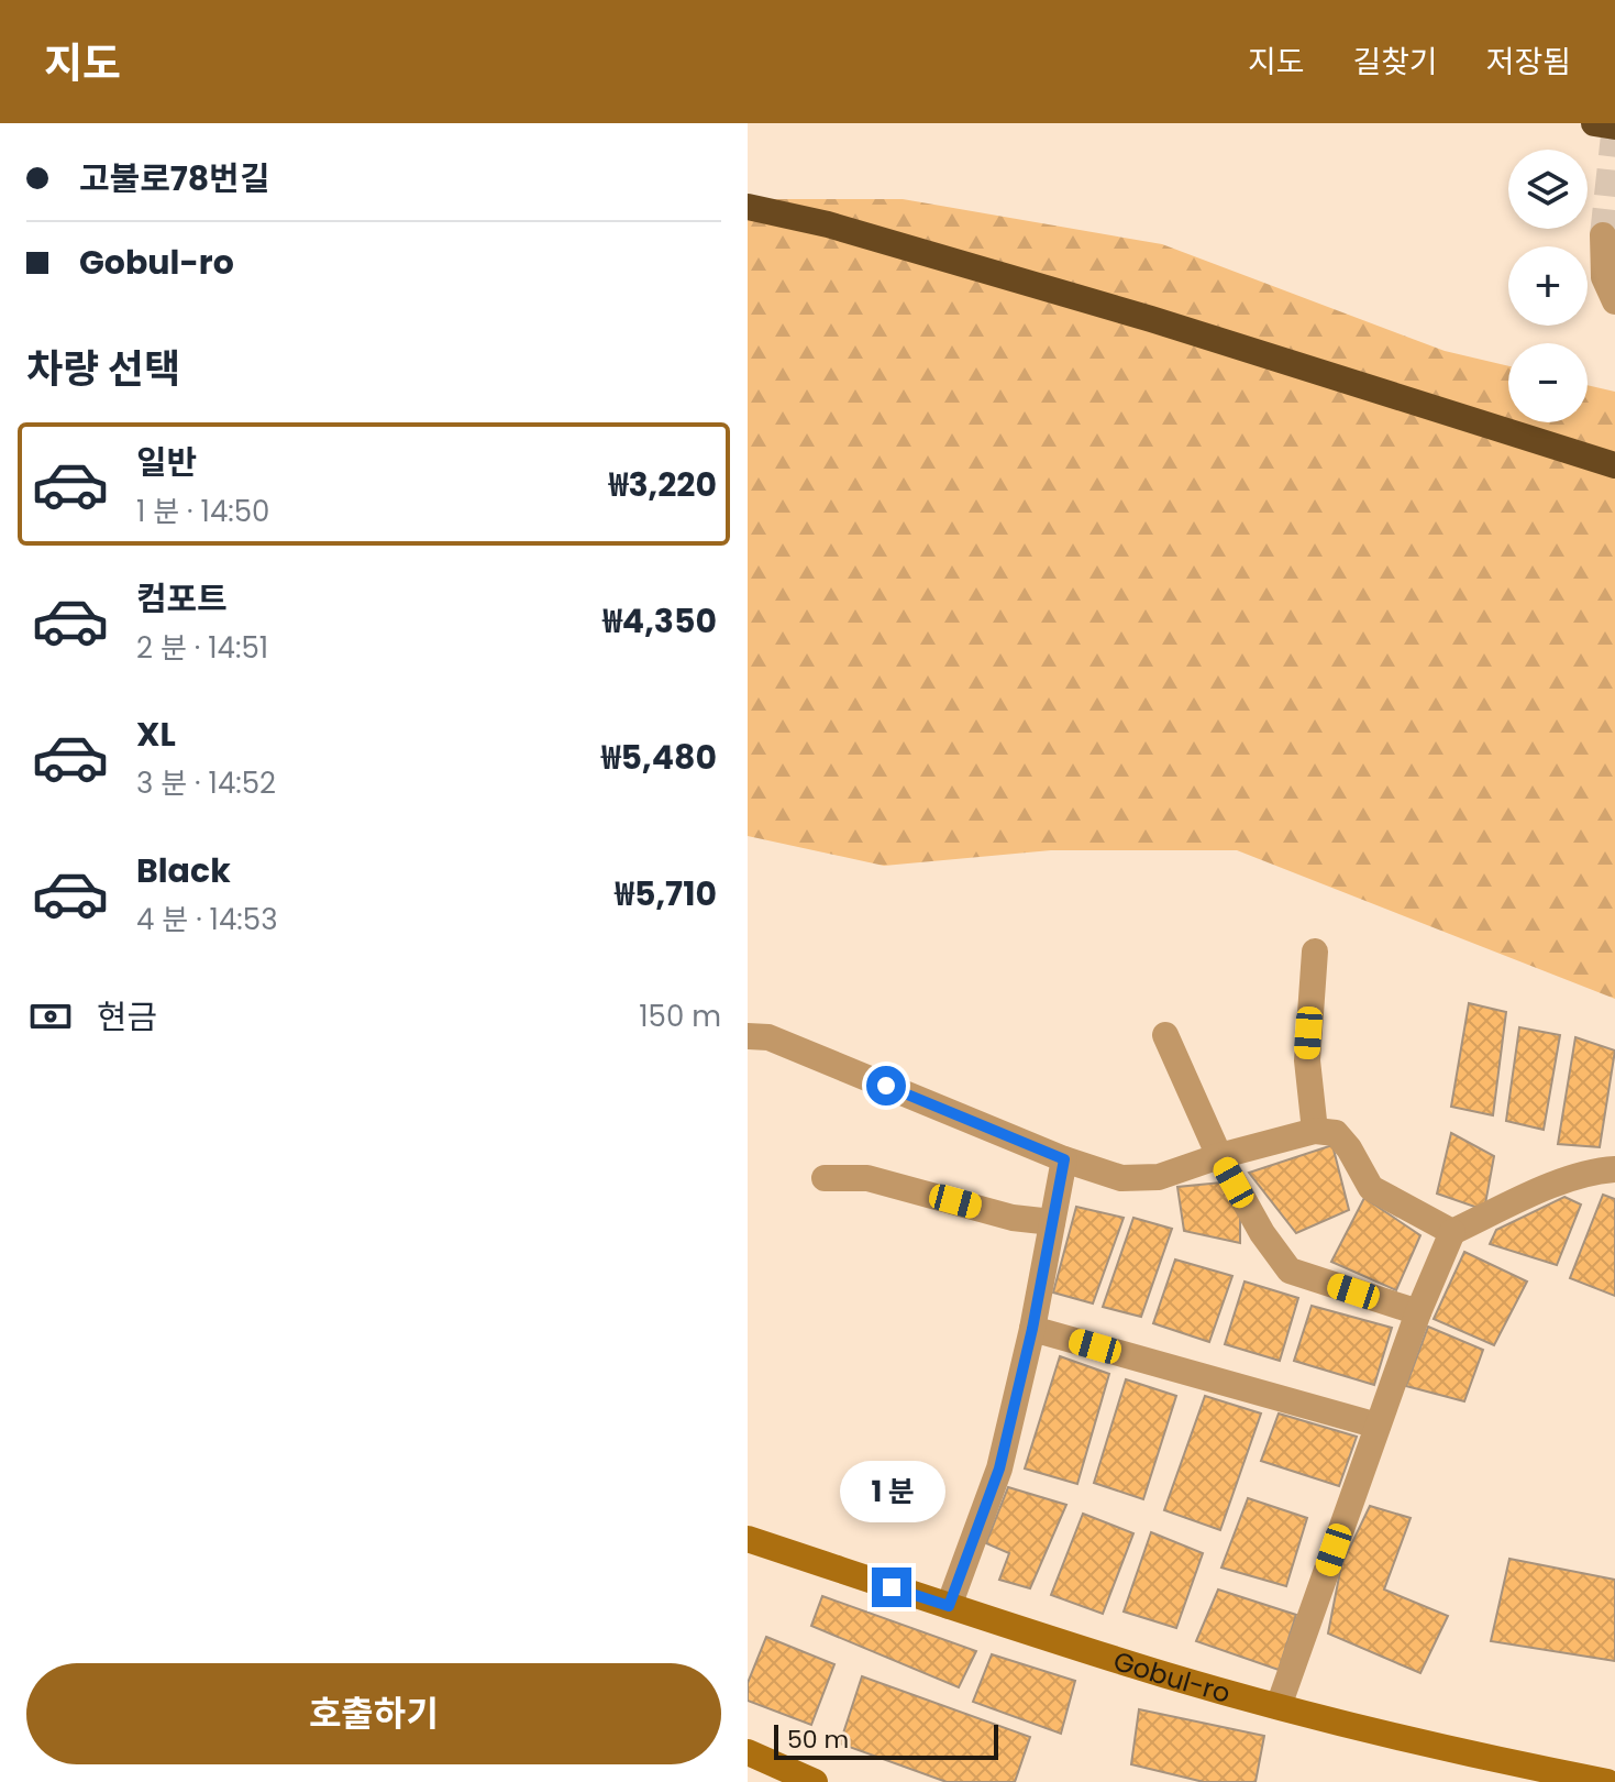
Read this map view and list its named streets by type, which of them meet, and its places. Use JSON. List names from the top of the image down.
{
  "streets": {
    "street": ["Gobul-ro"]
  },
  "scale_bar": "50 m",
  "page": {
    "header": "지도",
    "nav": ["지도", "길찾기", "저장됨"],
    "banner": ["고불로78번길", "Gobul-ro"],
    "map_buttons": ["+", "−"],
    "heading": "차량 선택",
    "list": [
      {
        "name": "일반",
        "note": "1 분 · 14:50",
        "value": "₩3,220"
      },
      {
        "name": "컴포트",
        "note": "2 분 · 14:51",
        "value": "₩4,350"
      },
      {
        "name": "XL",
        "note": "3 분 · 14:52",
        "value": "₩5,480"
      },
      {
        "name": "Black",
        "note": "4 분 · 14:53",
        "value": "₩5,710"
      }
    ],
    "pay": ["현금", "150 m"],
    "bubble": "1 분",
    "buttons": "호출하기",
    "scale": "50 m"
  }
}
